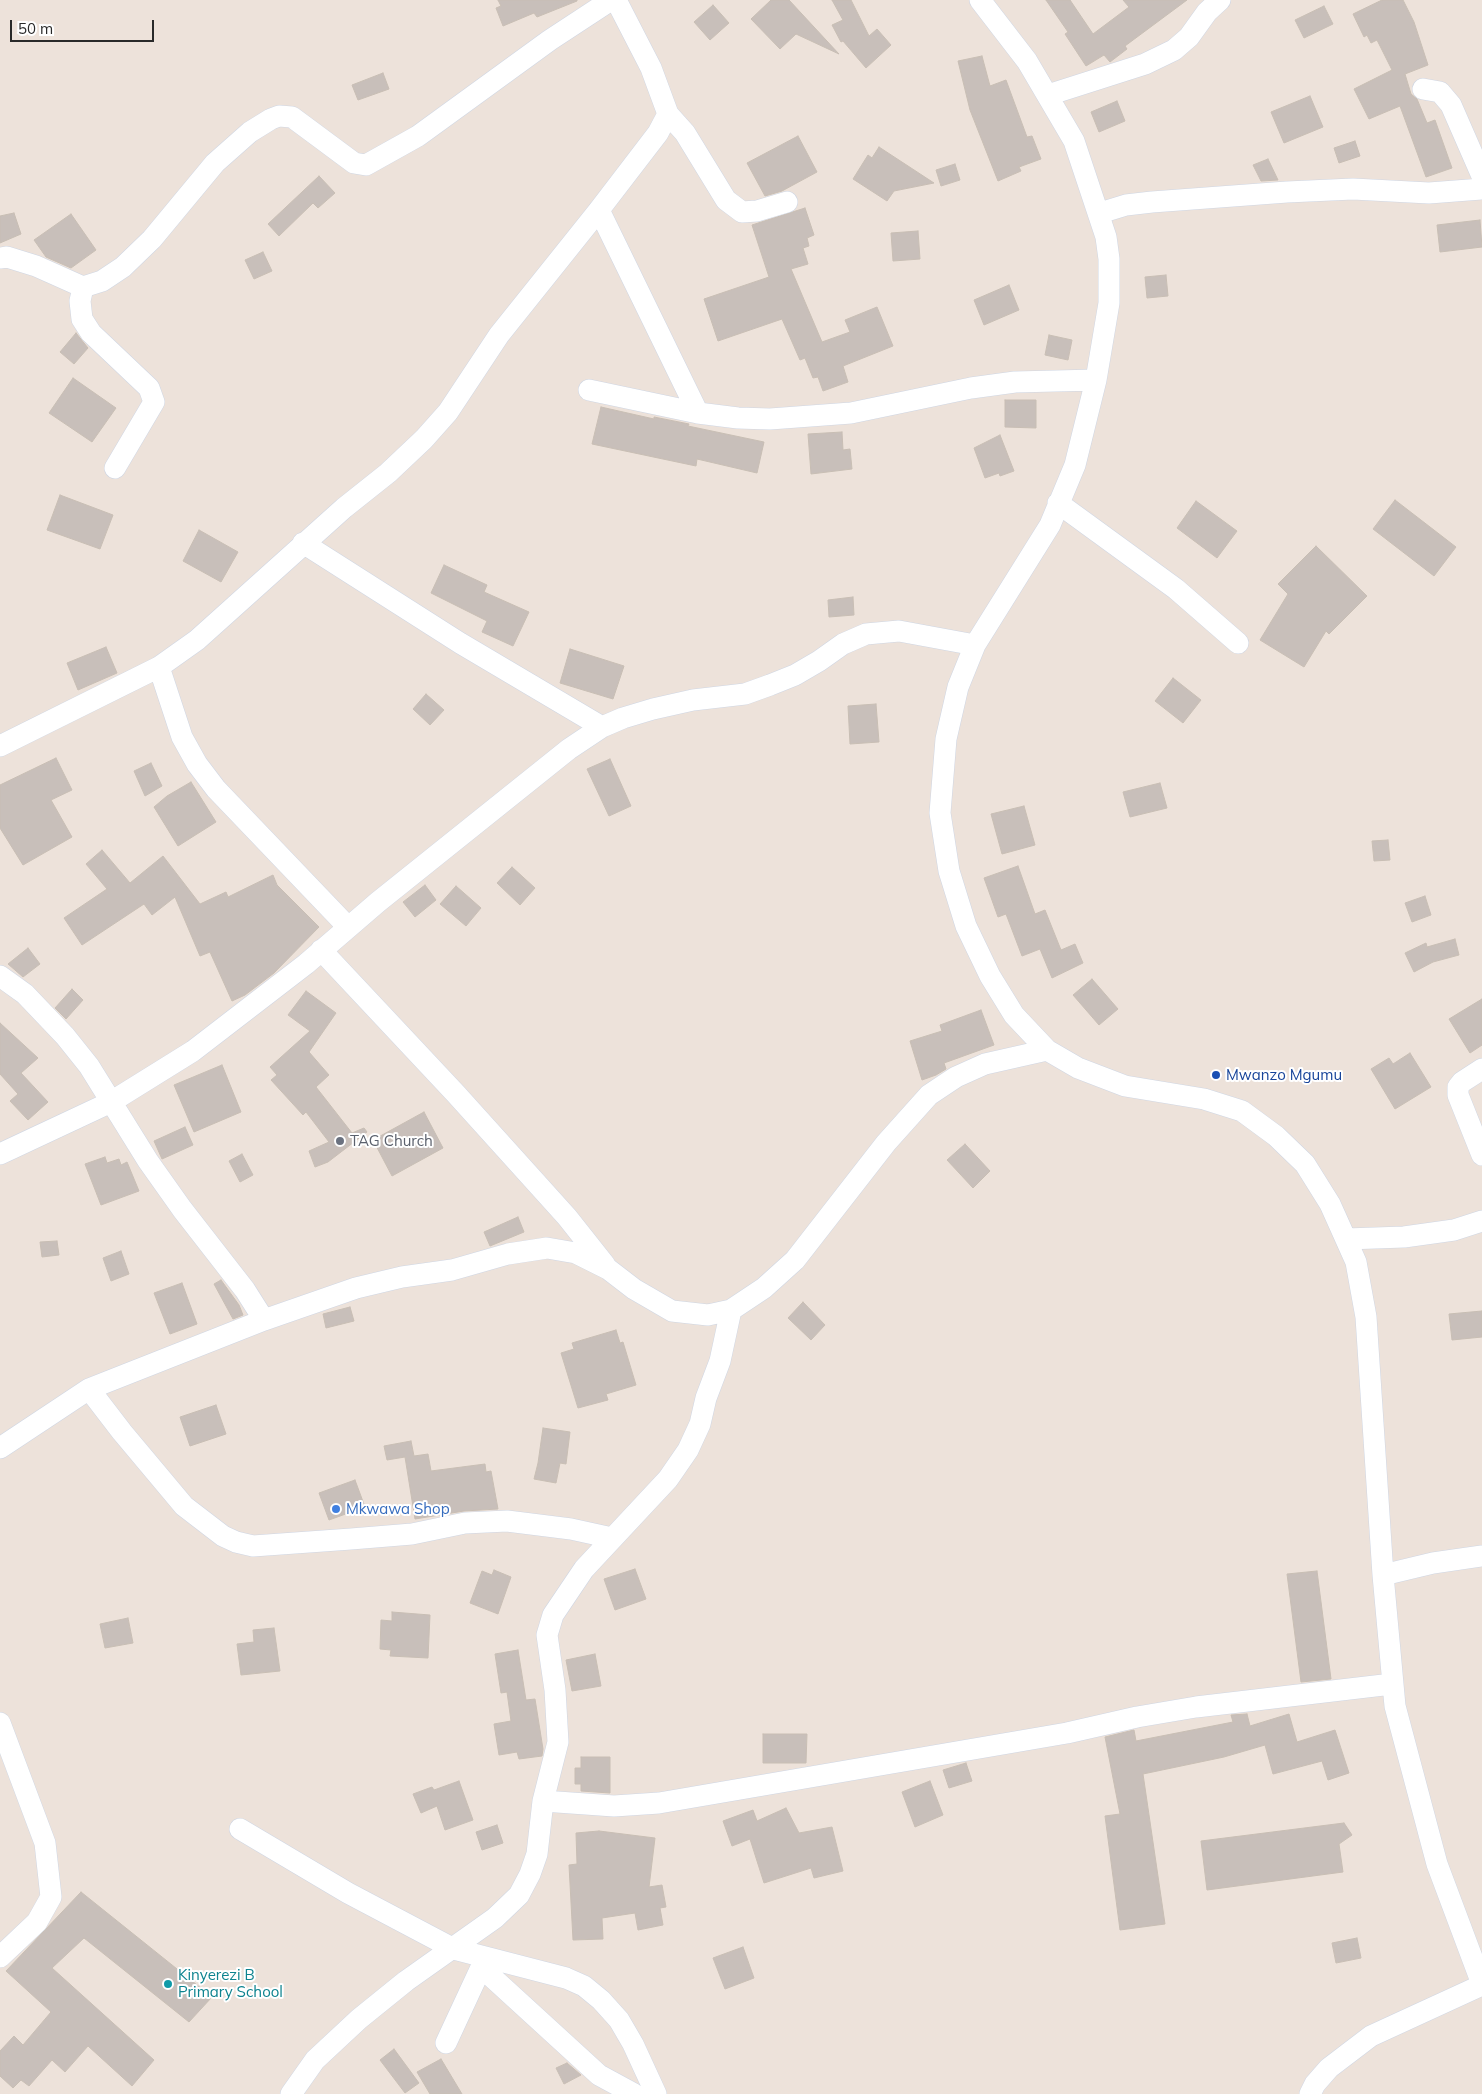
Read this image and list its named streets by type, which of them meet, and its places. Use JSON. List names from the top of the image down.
{
  "places": [
    "Mwanzo Mgumu",
    "TAG Church",
    "Mkwawa Shop",
    "Kinyerezi B Primary School"
  ],
  "scale_bar": "50 m"
}
